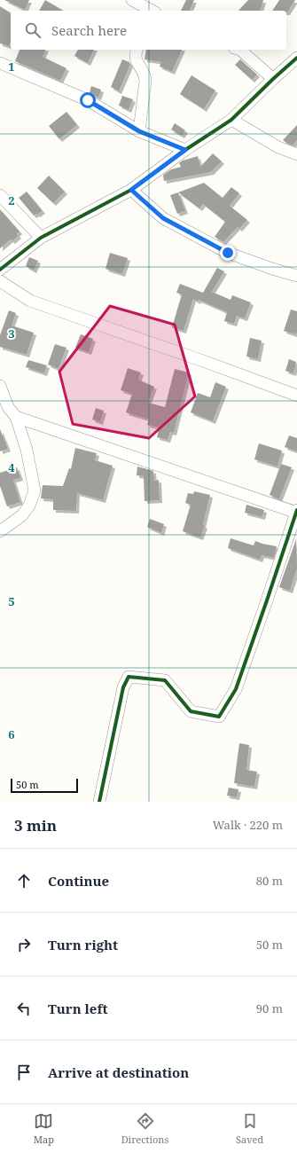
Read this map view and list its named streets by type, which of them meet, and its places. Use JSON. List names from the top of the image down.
{
  "scale_bar": "50 m",
  "page": {
    "search": "Search here",
    "scale": "50 m",
    "heading": ["3 min", "Walk · 220 m"],
    "list": [
      ["Continue", "80 m"],
      ["Turn right", "50 m"],
      ["Turn left", "90 m"],
      "Arrive at destination"
    ],
    "nav": ["Map", "Directions", "Saved"]
  },
  "grid": {
    "rows": [
      "1",
      "2",
      "3",
      "4",
      "5",
      "6"
    ]
  }
}
